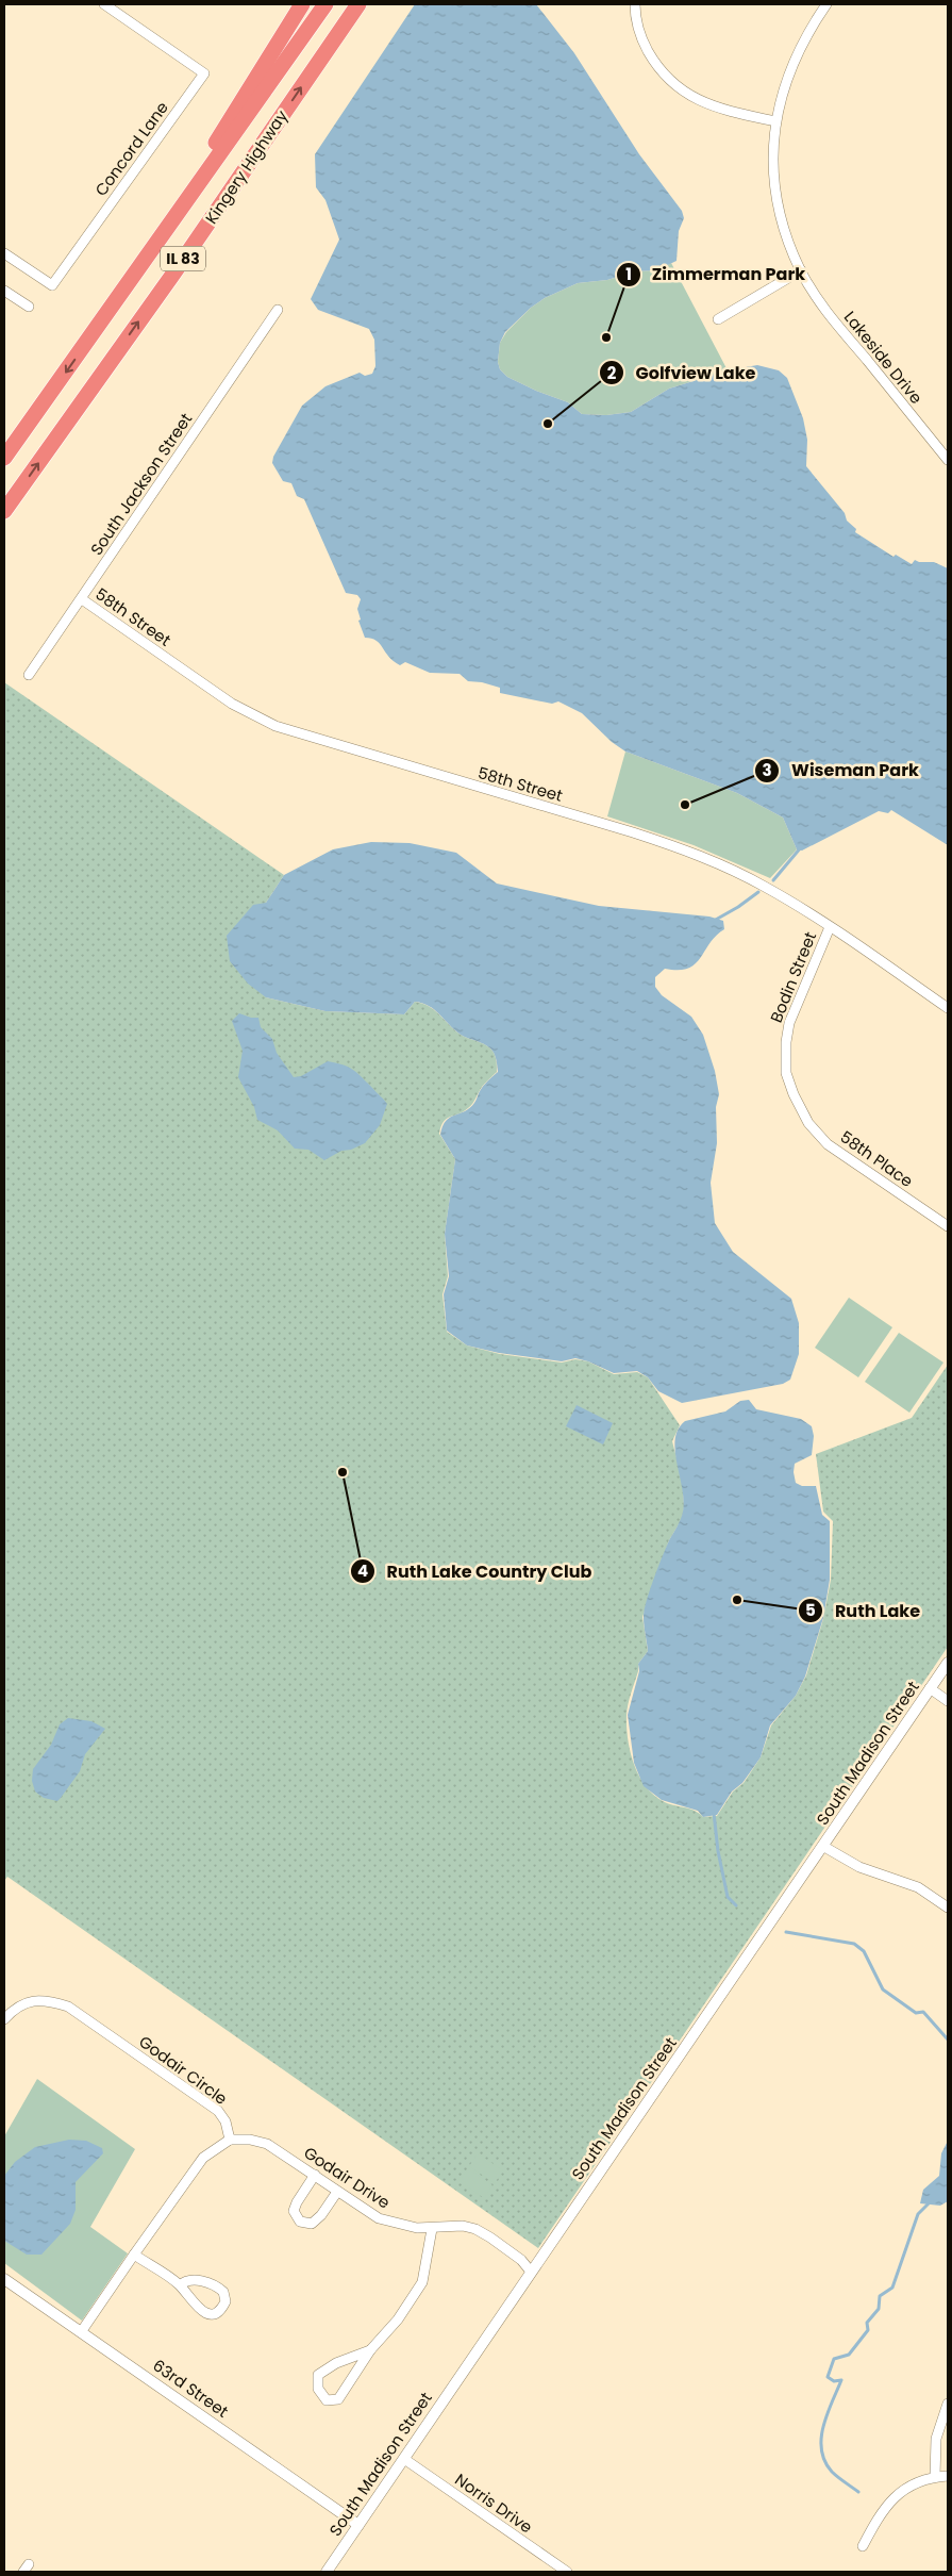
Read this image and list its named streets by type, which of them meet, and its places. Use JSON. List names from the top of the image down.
{
  "streets": {
    "highway": ["Kingery Highway", "IL 83"],
    "street": [
      "Concord Lane",
      "Lakeside Drive",
      "South Jackson Street",
      "58th Street",
      "Bodin Street",
      "58th Place",
      "South Madison Street",
      "Godair Circle",
      "Godair Drive",
      "63rd Street",
      "Norris Drive"
    ]
  },
  "crossings": [
    ["South Jackson Street", "58th Street"],
    ["58th Street", "Bodin Street"],
    ["Bodin Street", "58th Place"],
    ["South Madison Street", "Godair Drive"],
    ["South Madison Street", "63rd Street"],
    ["South Madison Street", "Norris Drive"],
    ["Godair Circle", "Godair Drive"]
  ],
  "places": [
    "Zimmerman Park",
    "Golfview Lake",
    "Wiseman Park",
    "Ruth Lake Country Club",
    "Ruth Lake"
  ]
}
